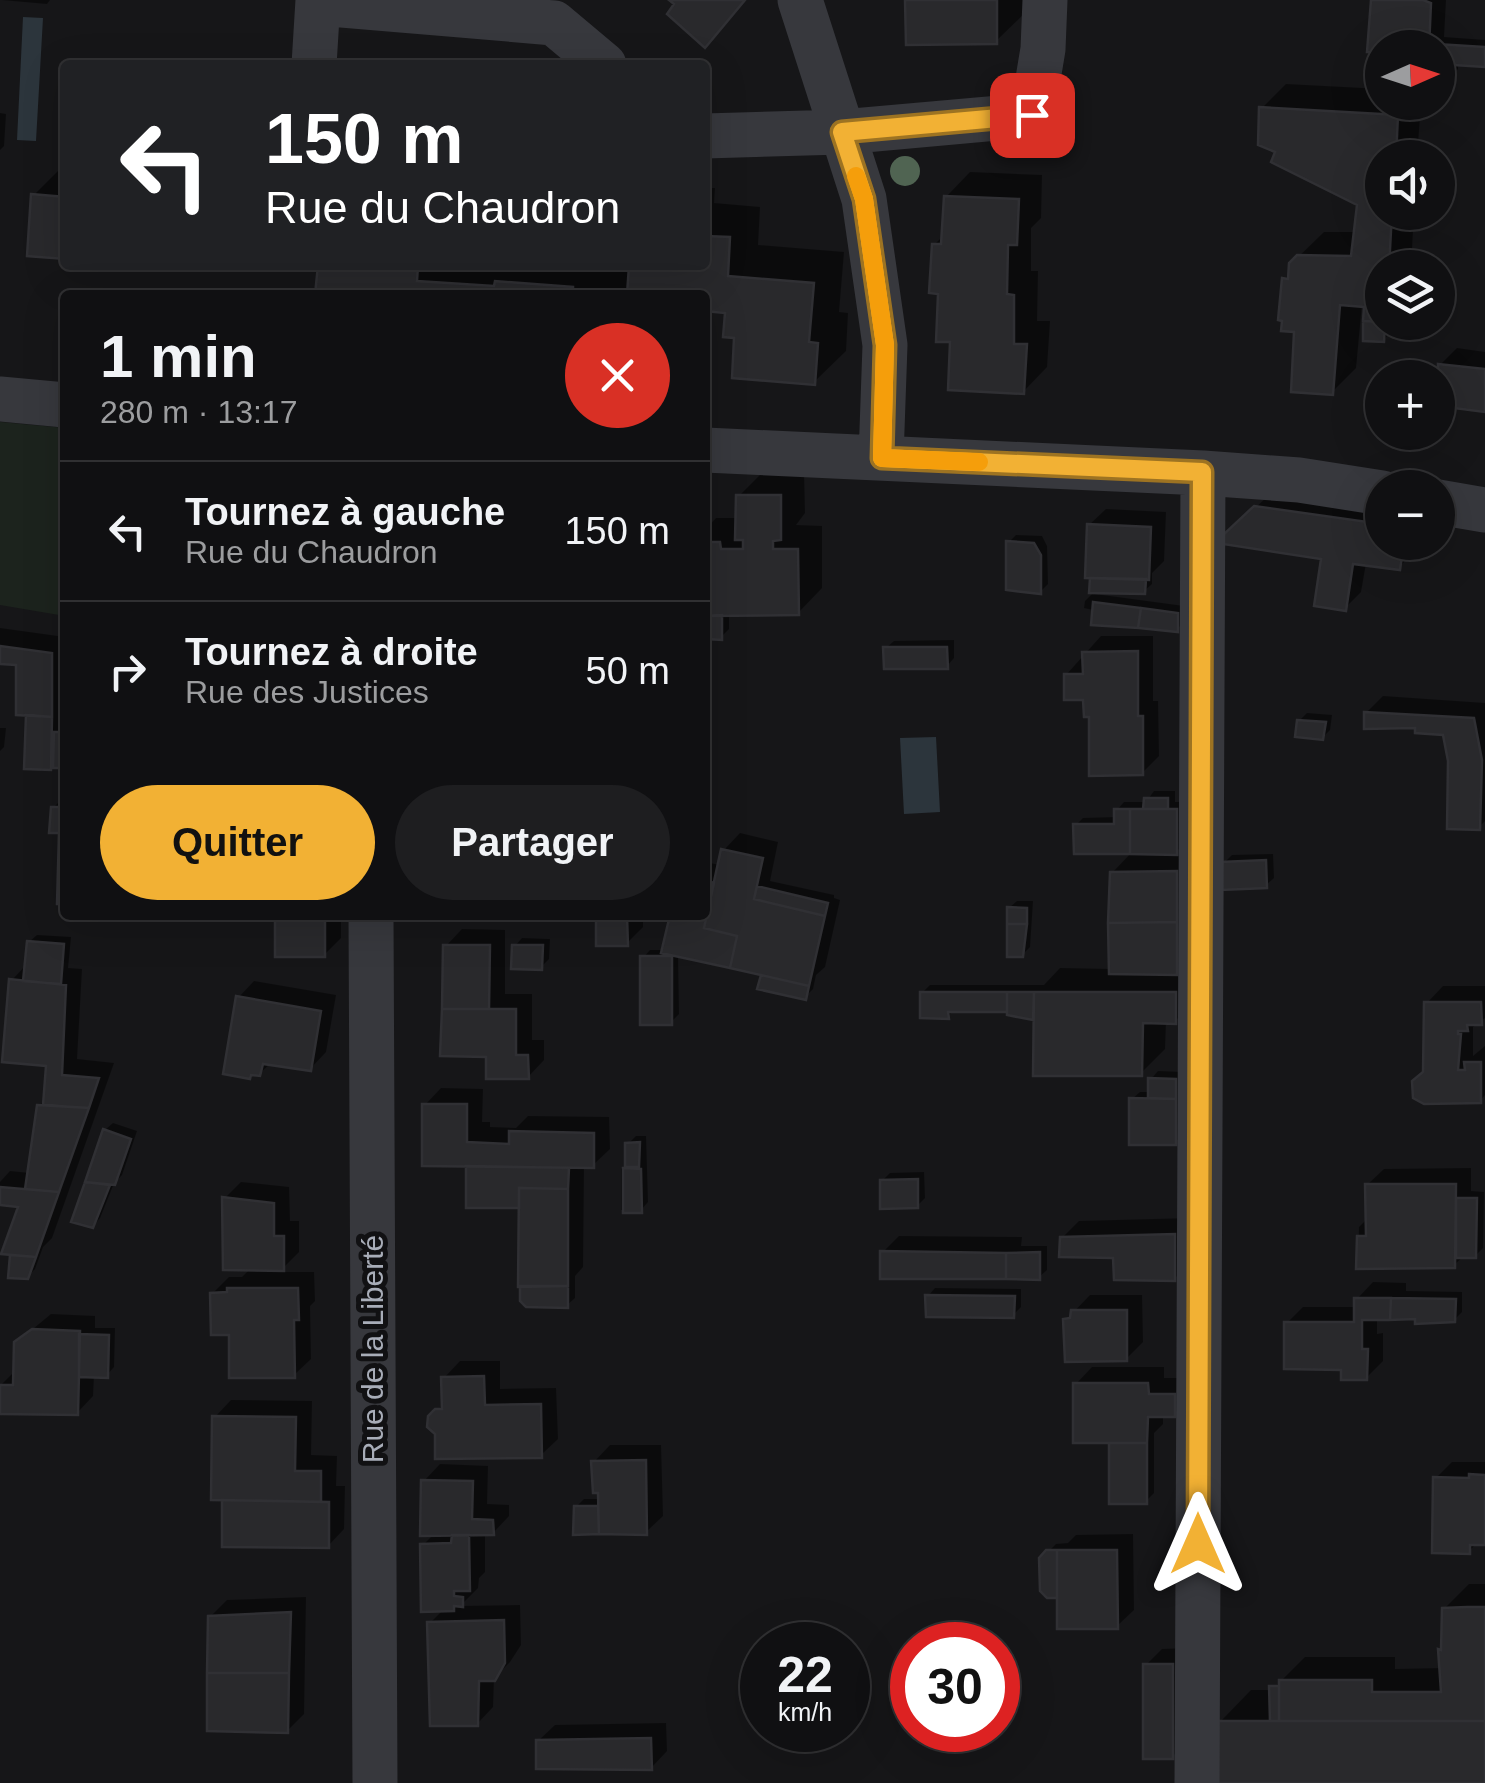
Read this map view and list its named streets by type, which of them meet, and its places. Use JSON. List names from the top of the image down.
{
  "streets": {
    "street": ["Rue de la Liberté"]
  },
  "north": "right",
  "page": {
    "map_buttons": ["+", "−"],
    "turn": ["150 m", "Rue du Chaudron"],
    "heading": ["1 min", "280 m · 13:17"],
    "list": [
      {
        "name": "Tournez à gauche",
        "note": "Rue du Chaudron",
        "value": "150 m"
      },
      {
        "name": "Tournez à droite",
        "note": "Rue des Justices",
        "value": "50 m"
      }
    ],
    "buttons": ["Quitter", "Partager"],
    "speed": "22 km/h",
    "limit": "30"
  }
}
